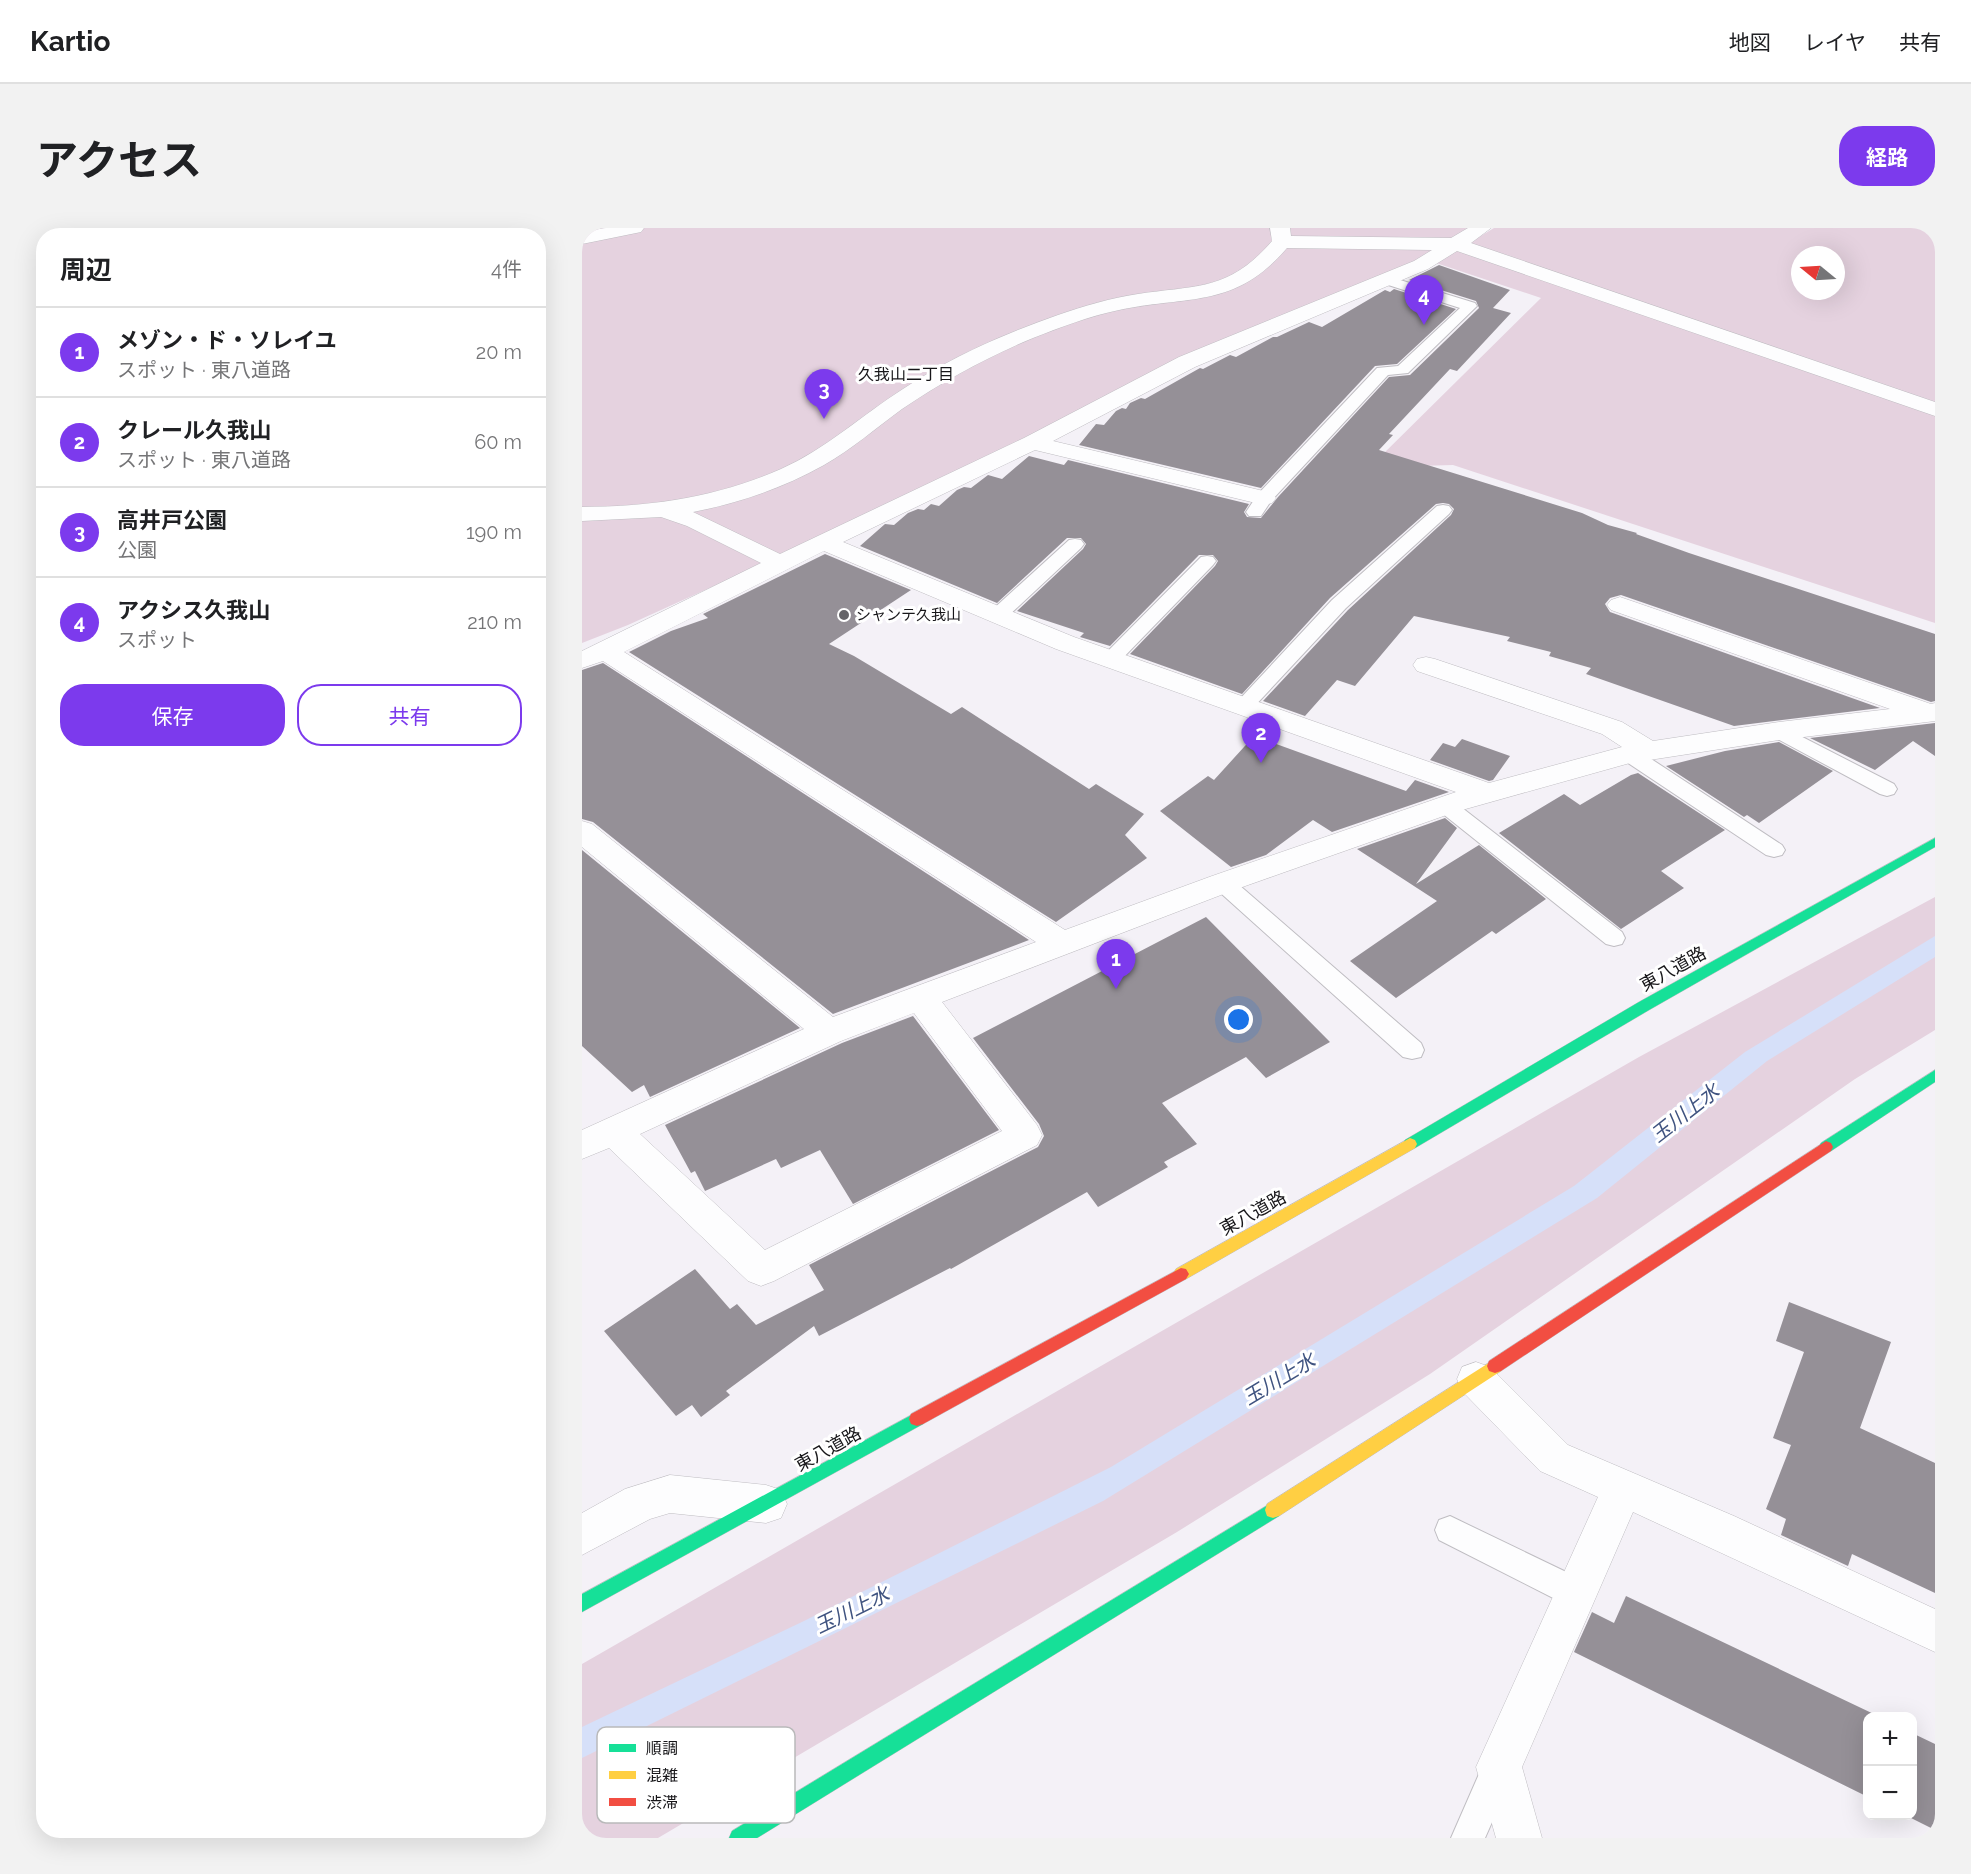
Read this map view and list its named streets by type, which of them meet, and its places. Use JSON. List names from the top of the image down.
{
  "streets": {
    "main road": ["東八道路"]
  },
  "districts": ["久我山二丁目"],
  "water": ["玉川上水"],
  "places": ["シャンテ久我山"],
  "legend": ["順調", "混雑", "渋滞"],
  "north": "left",
  "page": {
    "header": "Kartio",
    "nav": ["地図", "レイヤ", "共有"],
    "title": "アクセス",
    "buttons": [
      "経路",
      ["保存", "共有"]
    ],
    "heading": ["周辺", "4件"],
    "pins": [
      "4",
      "3",
      "2",
      "1"
    ],
    "list": [
      {
        "mark": "1",
        "name": "メゾン・ド・ソレイユ",
        "note": "スポット · 東八道路",
        "value": "20 m"
      },
      {
        "mark": "2",
        "name": "クレール久我山",
        "note": "スポット · 東八道路",
        "value": "60 m"
      },
      {
        "mark": "3",
        "name": "高井戸公園",
        "note": "公園",
        "value": "190 m"
      },
      {
        "mark": "4",
        "name": "アクシス久我山",
        "note": "スポット",
        "value": "210 m"
      }
    ],
    "map_buttons": ["+", "−"]
  }
}
